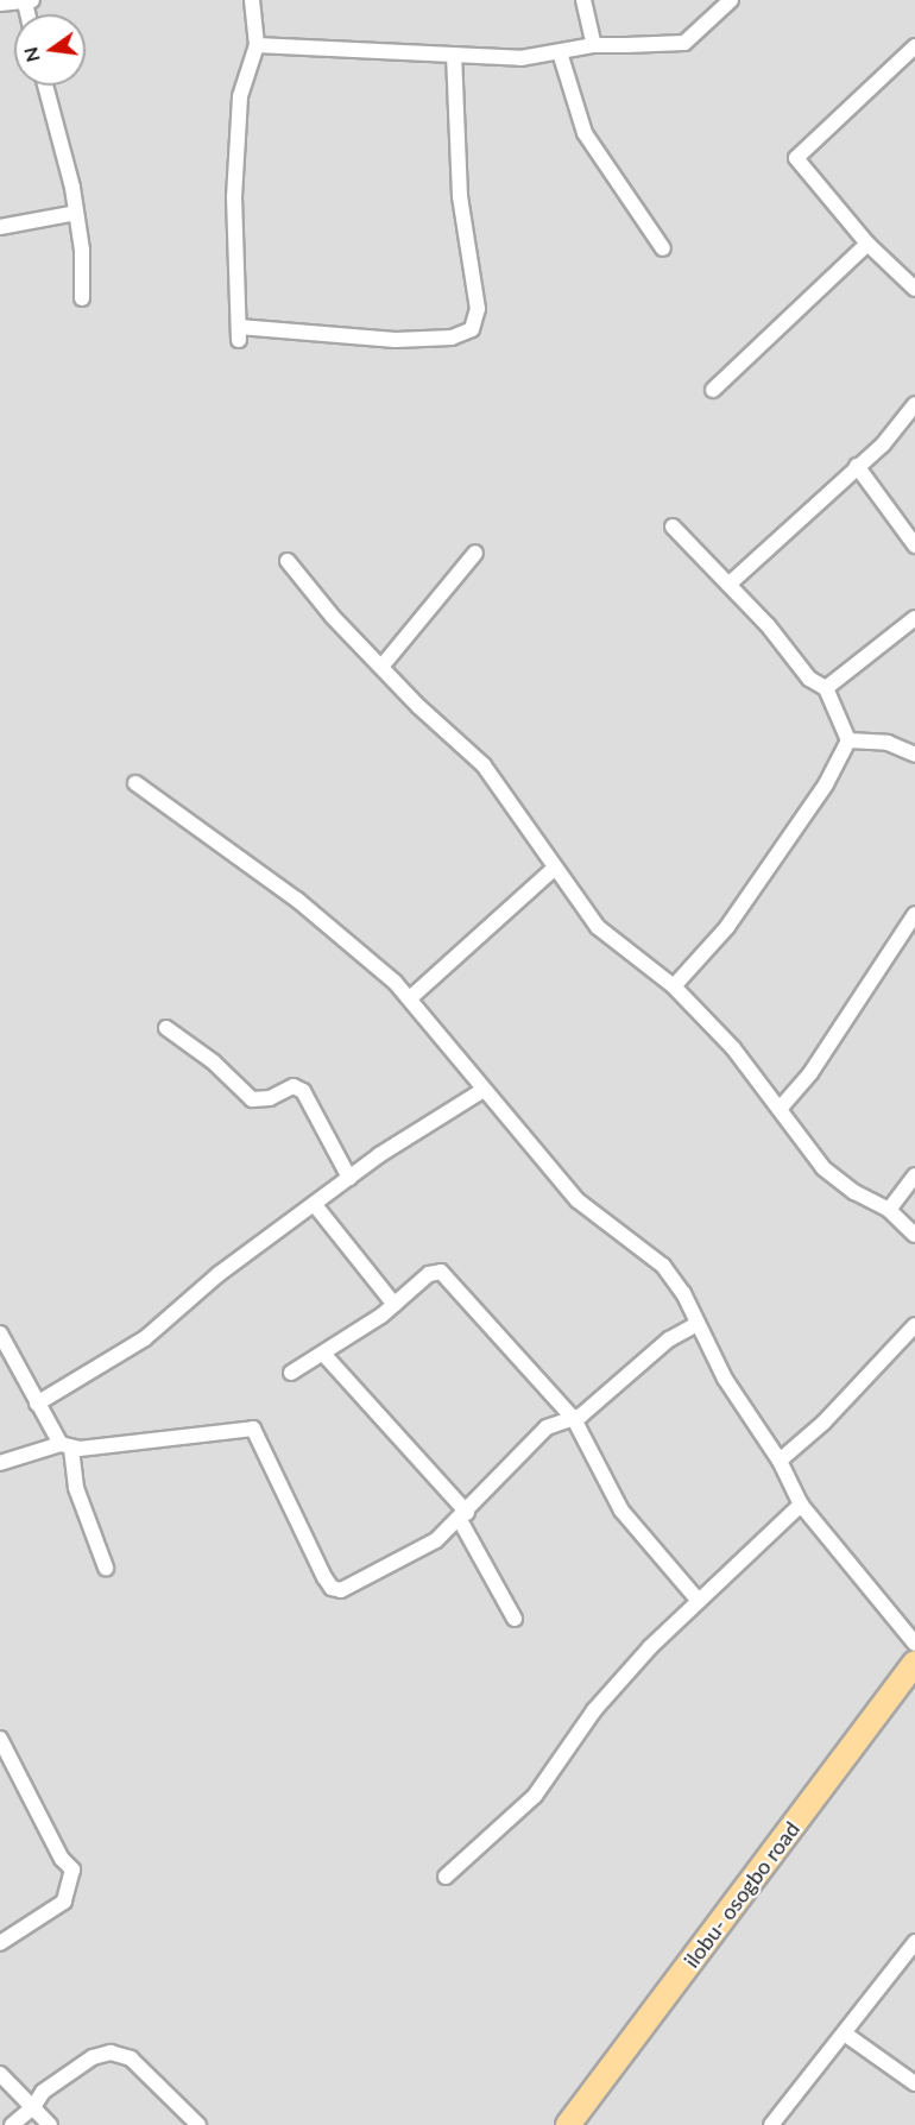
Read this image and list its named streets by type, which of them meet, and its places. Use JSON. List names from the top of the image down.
{
  "streets": {
    "main road": ["ilobu- osogbo road"]
  },
  "north": "left"
}
